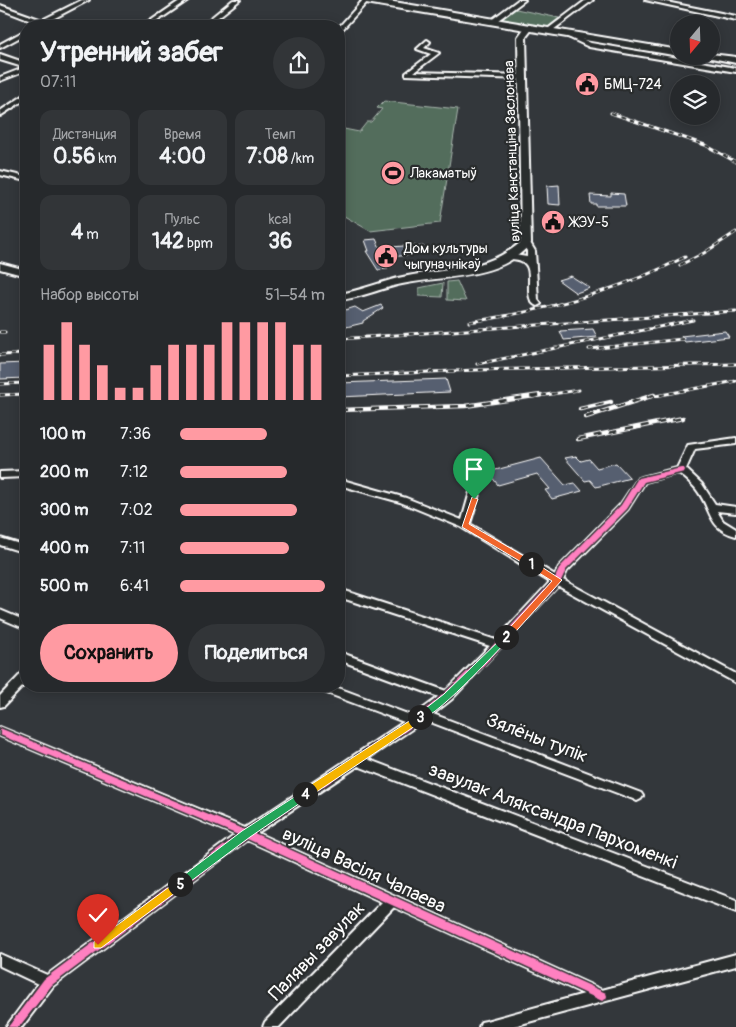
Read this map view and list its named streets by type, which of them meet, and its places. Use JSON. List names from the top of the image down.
{
  "streets": {
    "street": [
      "вуліца Канстанціна Заслонава",
      "Зялёны тупік",
      "завулак Аляксандра Пархоменкі",
      "вуліца Васіля Чапаева",
      "Палявы завулак"
    ]
  },
  "crossings": [
    ["вуліца Васіля Чапаева", "Палявы завулак"]
  ],
  "places": {
    "public building": ["БМЦ-724", "ЖЭУ-5", "Дом культуры чыгуначнікаў"],
    "sports": ["Лакаматыў"]
  },
  "north": "bottom",
  "page": {
    "heading": ["Утренний забег", "07:11"],
    "stats": [
      ["Дистанция", "0.56 km"],
      ["Время", "4:00"],
      ["Темп", "7:08 /km"],
      ["4 m"],
      ["Пульс", "142 bpm"],
      ["kcal", "36"]
    ],
    "chart": ["Набор высоты", "51–54 m"],
    "list": [
      {
        "name": "100 m",
        "note": "7:36"
      },
      {
        "name": "200 m",
        "note": "7:12"
      },
      {
        "name": "300 m",
        "note": "7:02"
      },
      {
        "name": "400 m",
        "note": "7:11"
      },
      {
        "name": "500 m",
        "note": "6:41"
      }
    ],
    "pins": [
      "1",
      "2",
      "3",
      "4",
      "5"
    ],
    "buttons": ["Сохранить", "Поделиться"]
  }
}
